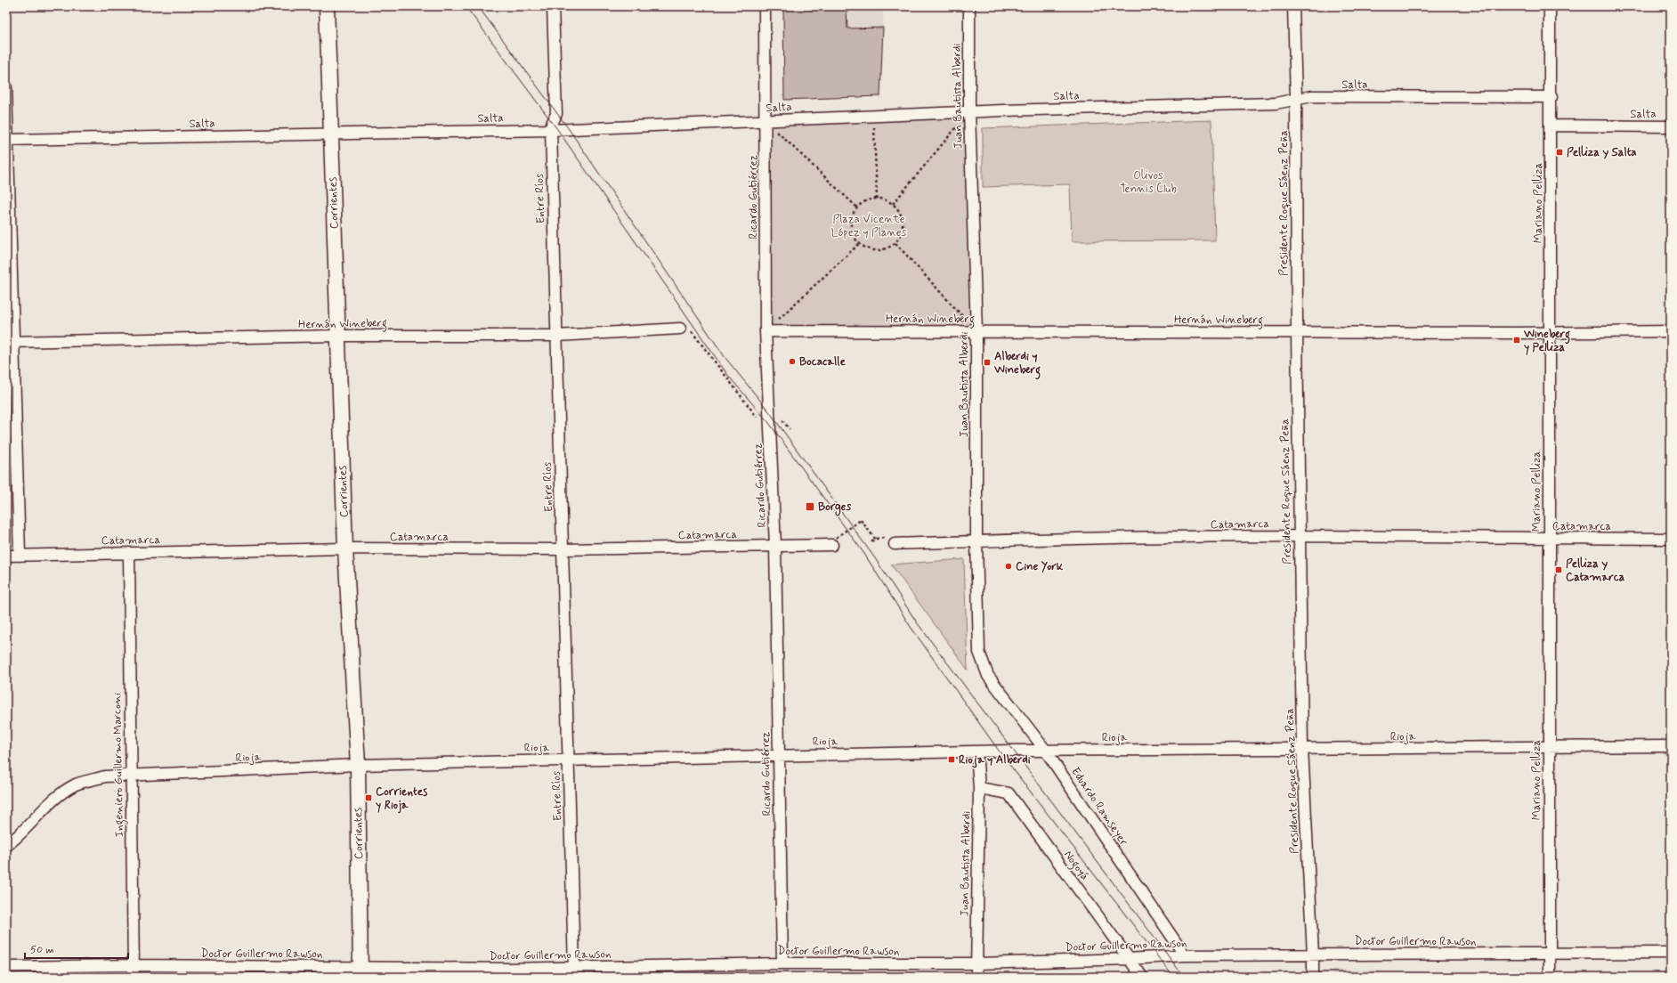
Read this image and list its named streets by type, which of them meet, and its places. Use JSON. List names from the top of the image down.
{
  "streets": {
    "street": [
      "Salta",
      "Juan Bautista Alberdi",
      "Ricardo Gutiérrez",
      "Entre Ríos",
      "Corrientes",
      "Presidente Roque Sáenz Peña",
      "Mariano Pelliza",
      "Hernán Wineberg",
      "Catamarca",
      "Rioja",
      "Ingeniero Guillermo Marconi",
      "Eduardo Ramseyer",
      "Nogoyá",
      "Doctor Guillermo Rawson"
    ]
  },
  "crossings": [
    ["Salta", "Juan Bautista Alberdi"],
    ["Salta", "Ricardo Gutiérrez"],
    ["Salta", "Entre Ríos"],
    ["Salta", "Corrientes"],
    ["Salta", "Presidente Roque Sáenz Peña"],
    ["Salta", "Mariano Pelliza"],
    ["Juan Bautista Alberdi", "Hernán Wineberg"],
    ["Juan Bautista Alberdi", "Catamarca"],
    ["Juan Bautista Alberdi", "Rioja"],
    ["Juan Bautista Alberdi", "Eduardo Ramseyer"],
    ["Juan Bautista Alberdi", "Nogoyá"],
    ["Juan Bautista Alberdi", "Doctor Guillermo Rawson"],
    ["Ricardo Gutiérrez", "Hernán Wineberg"],
    ["Ricardo Gutiérrez", "Catamarca"],
    ["Ricardo Gutiérrez", "Rioja"],
    ["Ricardo Gutiérrez", "Doctor Guillermo Rawson"],
    ["Entre Ríos", "Hernán Wineberg"],
    ["Entre Ríos", "Catamarca"],
    ["Entre Ríos", "Rioja"],
    ["Entre Ríos", "Doctor Guillermo Rawson"],
    ["Corrientes", "Hernán Wineberg"],
    ["Corrientes", "Catamarca"],
    ["Corrientes", "Rioja"],
    ["Corrientes", "Doctor Guillermo Rawson"],
    ["Presidente Roque Sáenz Peña", "Hernán Wineberg"],
    ["Presidente Roque Sáenz Peña", "Catamarca"],
    ["Presidente Roque Sáenz Peña", "Rioja"],
    ["Presidente Roque Sáenz Peña", "Doctor Guillermo Rawson"],
    ["Mariano Pelliza", "Hernán Wineberg"],
    ["Mariano Pelliza", "Catamarca"],
    ["Mariano Pelliza", "Rioja"],
    ["Mariano Pelliza", "Doctor Guillermo Rawson"],
    ["Catamarca", "Ingeniero Guillermo Marconi"],
    ["Rioja", "Ingeniero Guillermo Marconi"],
    ["Rioja", "Eduardo Ramseyer"],
    ["Ingeniero Guillermo Marconi", "Doctor Guillermo Rawson"],
    ["Eduardo Ramseyer", "Doctor Guillermo Rawson"],
    ["Nogoyá", "Doctor Guillermo Rawson"]
  ],
  "parks": ["Olivos Tennis Club", "Plaza Vicente López y Planes"],
  "places": {
    "transit": [
      "Pelliza y Salta",
      "Wineberg y Pelliza",
      "Alberdi y Wineberg",
      "Borges",
      "Pelliza y Catamarca",
      "Rioja y Alberdi",
      "Corrientes y Rioja"
    ],
    "other": ["Bocacalle", "Cine York"]
  },
  "scale_bar": "50 m"
}
